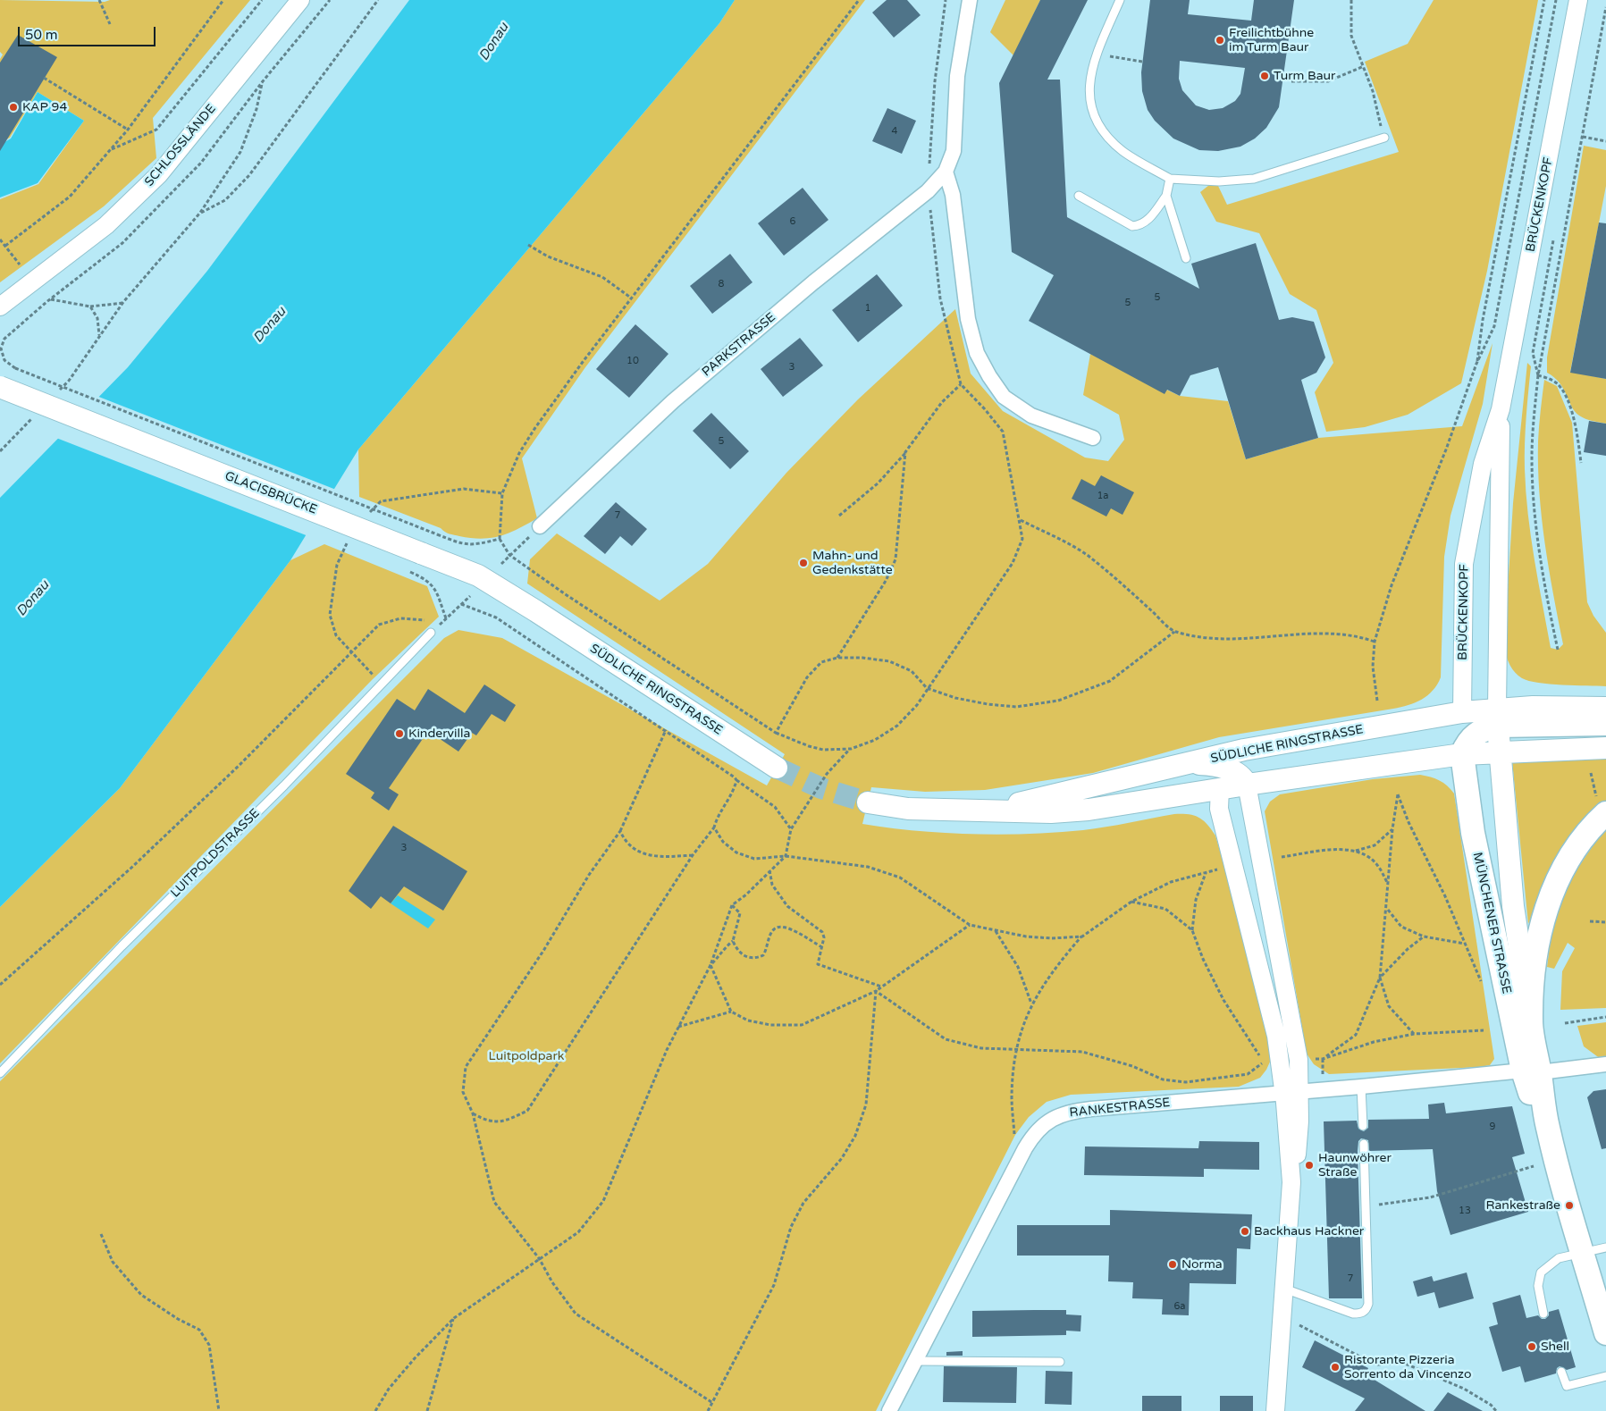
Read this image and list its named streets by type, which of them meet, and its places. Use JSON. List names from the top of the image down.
{
  "streets": {
    "main road": ["GLACISBRÜCKE", "SÜDLICHE RINGSTRASSE", "MÜNCHENER STRASSE"],
    "street": [
      "SCHLOSSLÄNDE",
      "BRÜCKENKOPF",
      "PARKSTRASSE",
      "RANKESTRASSE"
    ],
    "lane": ["LUITPOLDSTRASSE"]
  },
  "crossings": [
    ["BRÜCKENKOPF", "SÜDLICHE RINGSTRASSE"],
    ["BRÜCKENKOPF", "MÜNCHENER STRASSE"],
    ["GLACISBRÜCKE", "SÜDLICHE RINGSTRASSE"],
    ["SÜDLICHE RINGSTRASSE", "MÜNCHENER STRASSE"],
    ["MÜNCHENER STRASSE", "RANKESTRASSE"]
  ],
  "water": ["Donau"],
  "parks": ["Luitpoldpark"],
  "places": [
    "Freilichtbühne im Turm Baur",
    "Turm Baur",
    "KAP 94",
    "Mahn- und Gedenkstätte",
    "Kindervilla",
    "Haunwöhrer Straße",
    "Rankestraße",
    "Backhaus Hackner",
    "Norma",
    "Shell",
    "Ristorante Pizzeria Sorrento da Vincenzo"
  ],
  "house_numbers": [
    "4",
    "6",
    "8",
    "5",
    "5",
    "1",
    "10",
    "3",
    "5",
    "1a",
    "7",
    "3",
    "9",
    "13",
    "7",
    "6a"
  ],
  "scale_bar": "50 m"
}
